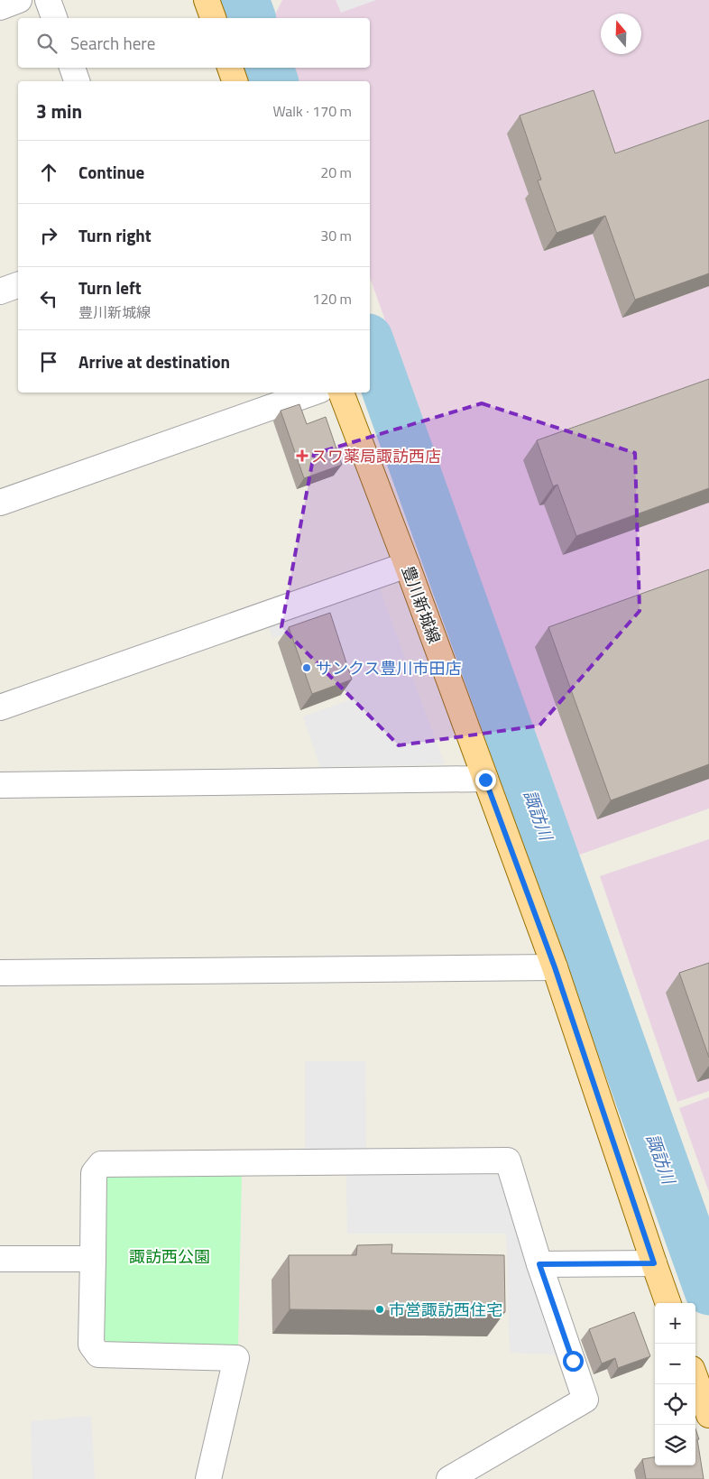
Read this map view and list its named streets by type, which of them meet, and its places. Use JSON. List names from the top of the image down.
{
  "streets": {
    "main road": ["豊川新城線"]
  },
  "water": ["諏訪川"],
  "parks": ["諏訪西公園"],
  "places": {
    "health": ["スワ薬局諏訪西店"],
    "other": ["サンクス豊川市田店", "市営諏訪西住宅"]
  },
  "north": "top",
  "page": {
    "search": "Search here",
    "heading": ["3 min", "Walk · 170 m"],
    "list": [
      ["Continue", "20 m"],
      ["Turn right", "30 m"],
      ["Turn left", "豊川新城線", "120 m"],
      "Arrive at destination"
    ],
    "map_buttons": ["+", "−"]
  }
}
